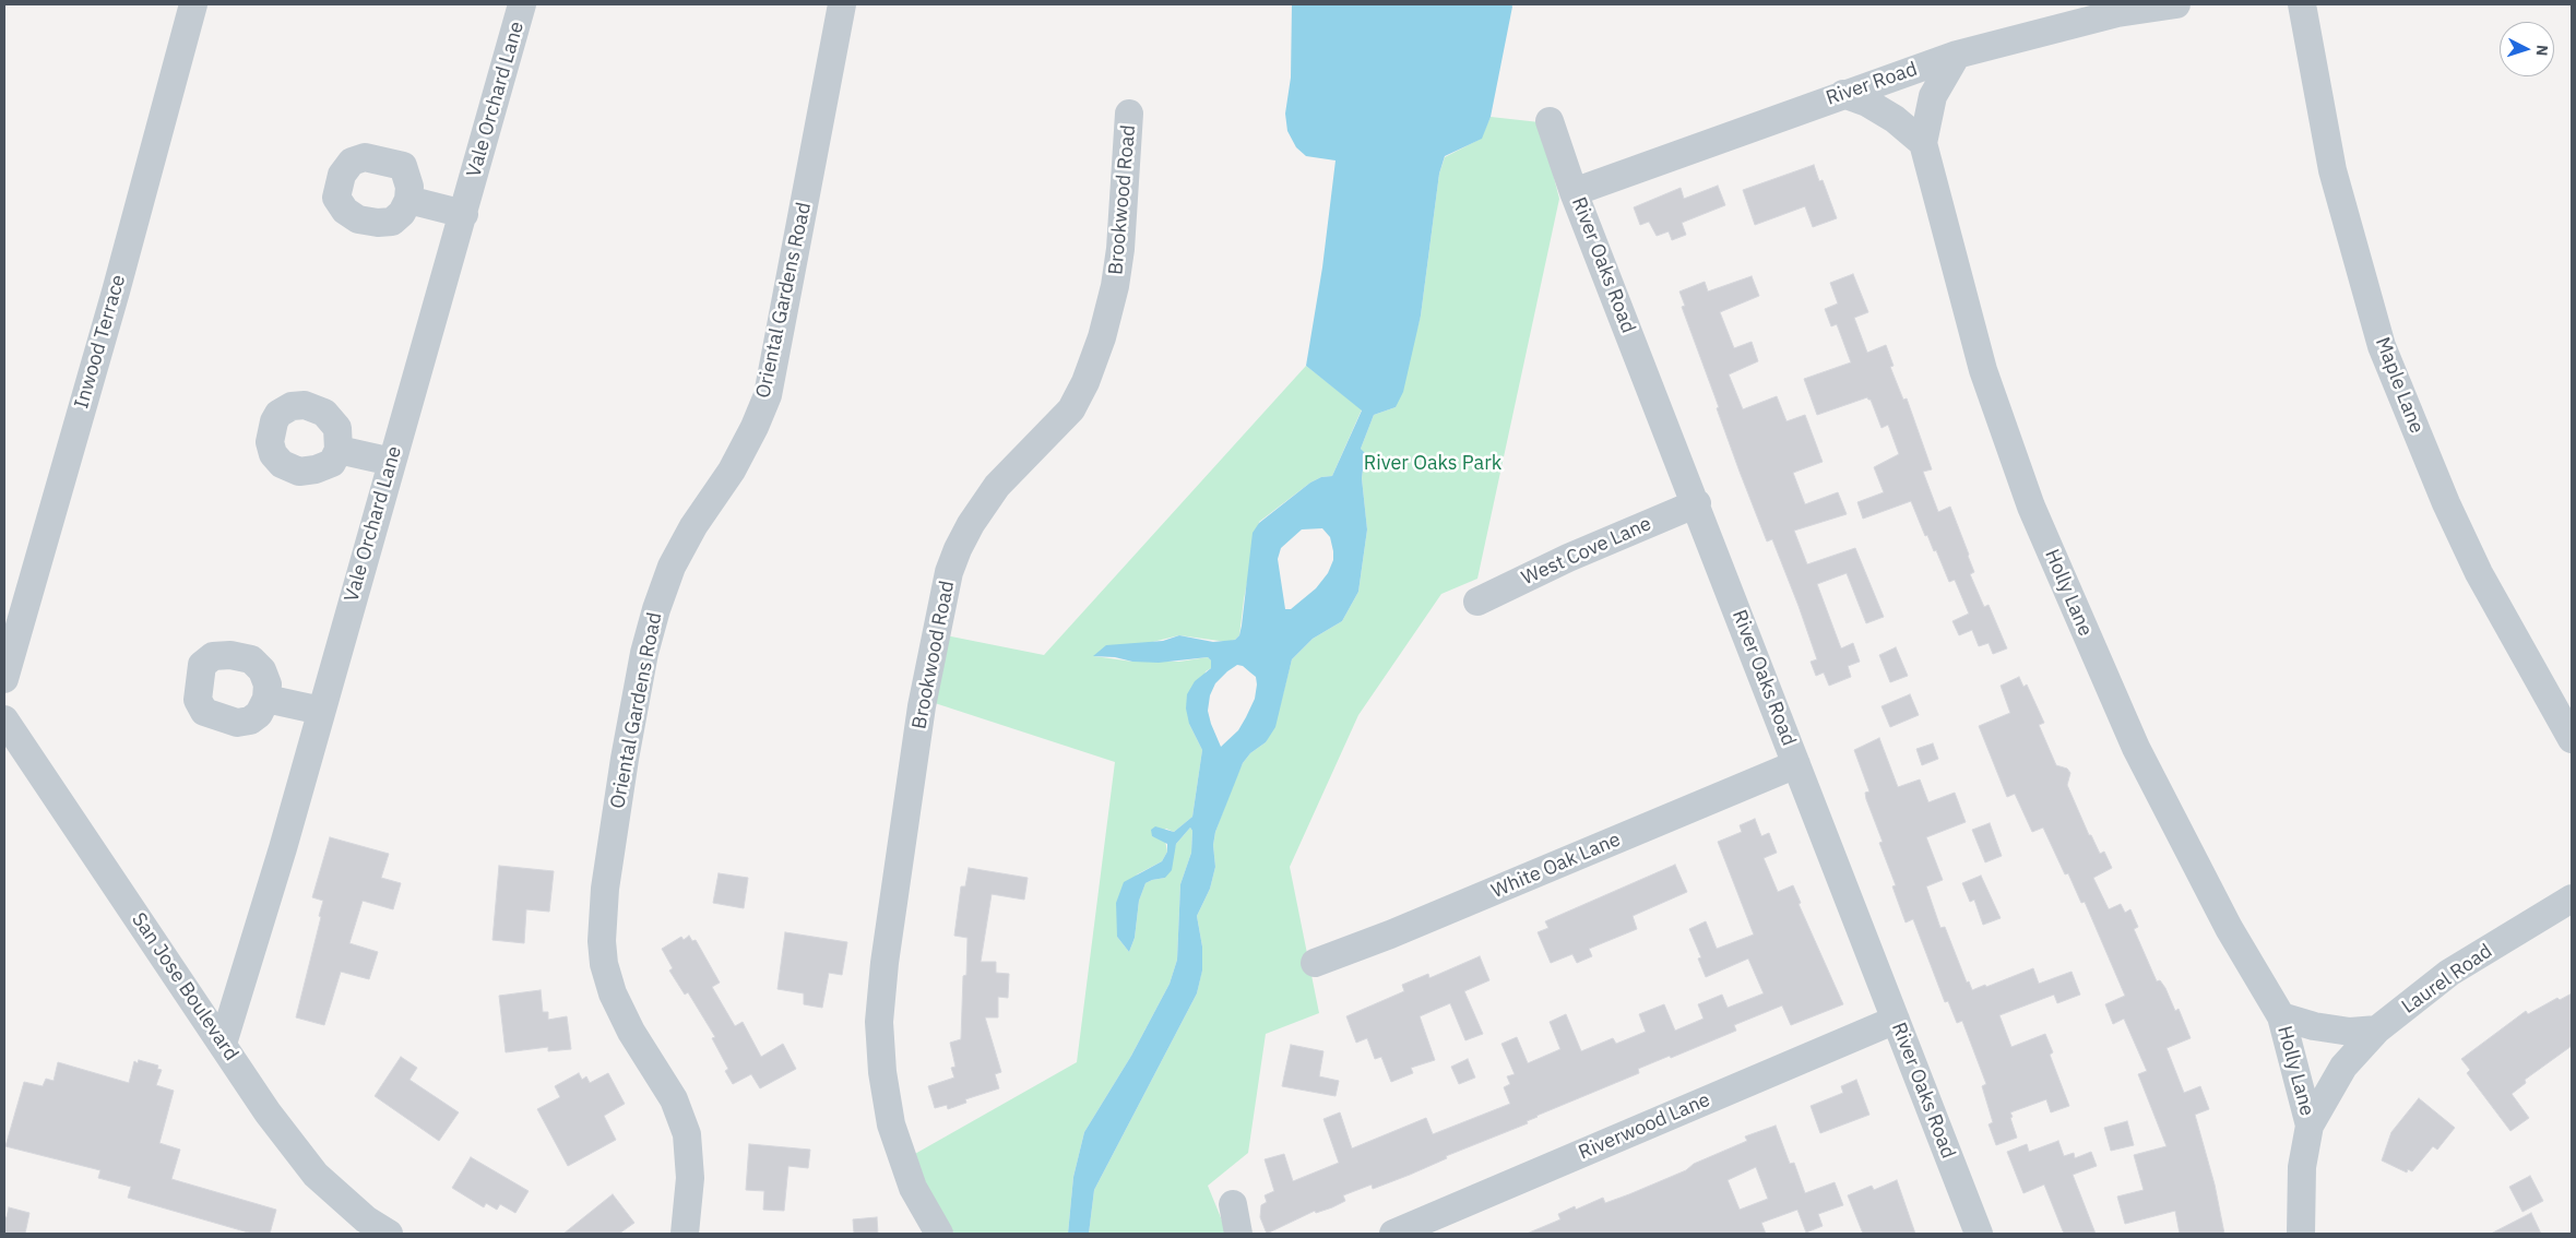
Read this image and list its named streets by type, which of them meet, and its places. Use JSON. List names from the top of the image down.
{
  "streets": {
    "street": [
      "River Road",
      "Vale Orchard Lane",
      "Brookwood Road",
      "River Oaks Road",
      "Oriental Gardens Road",
      "Inwood Terrace",
      "Maple Lane",
      "West Cove Lane",
      "Holly Lane",
      "White Oak Lane",
      "Laurel Road",
      "San Jose Boulevard",
      "Riverwood Lane"
    ]
  },
  "crossings": [
    ["River Road", "River Oaks Road"],
    ["River Road", "Holly Lane"],
    ["Vale Orchard Lane", "San Jose Boulevard"],
    ["River Oaks Road", "West Cove Lane"],
    ["River Oaks Road", "White Oak Lane"],
    ["River Oaks Road", "Riverwood Lane"],
    ["Holly Lane", "Laurel Road"]
  ],
  "parks": ["River Oaks Park"],
  "north": "right"
}
